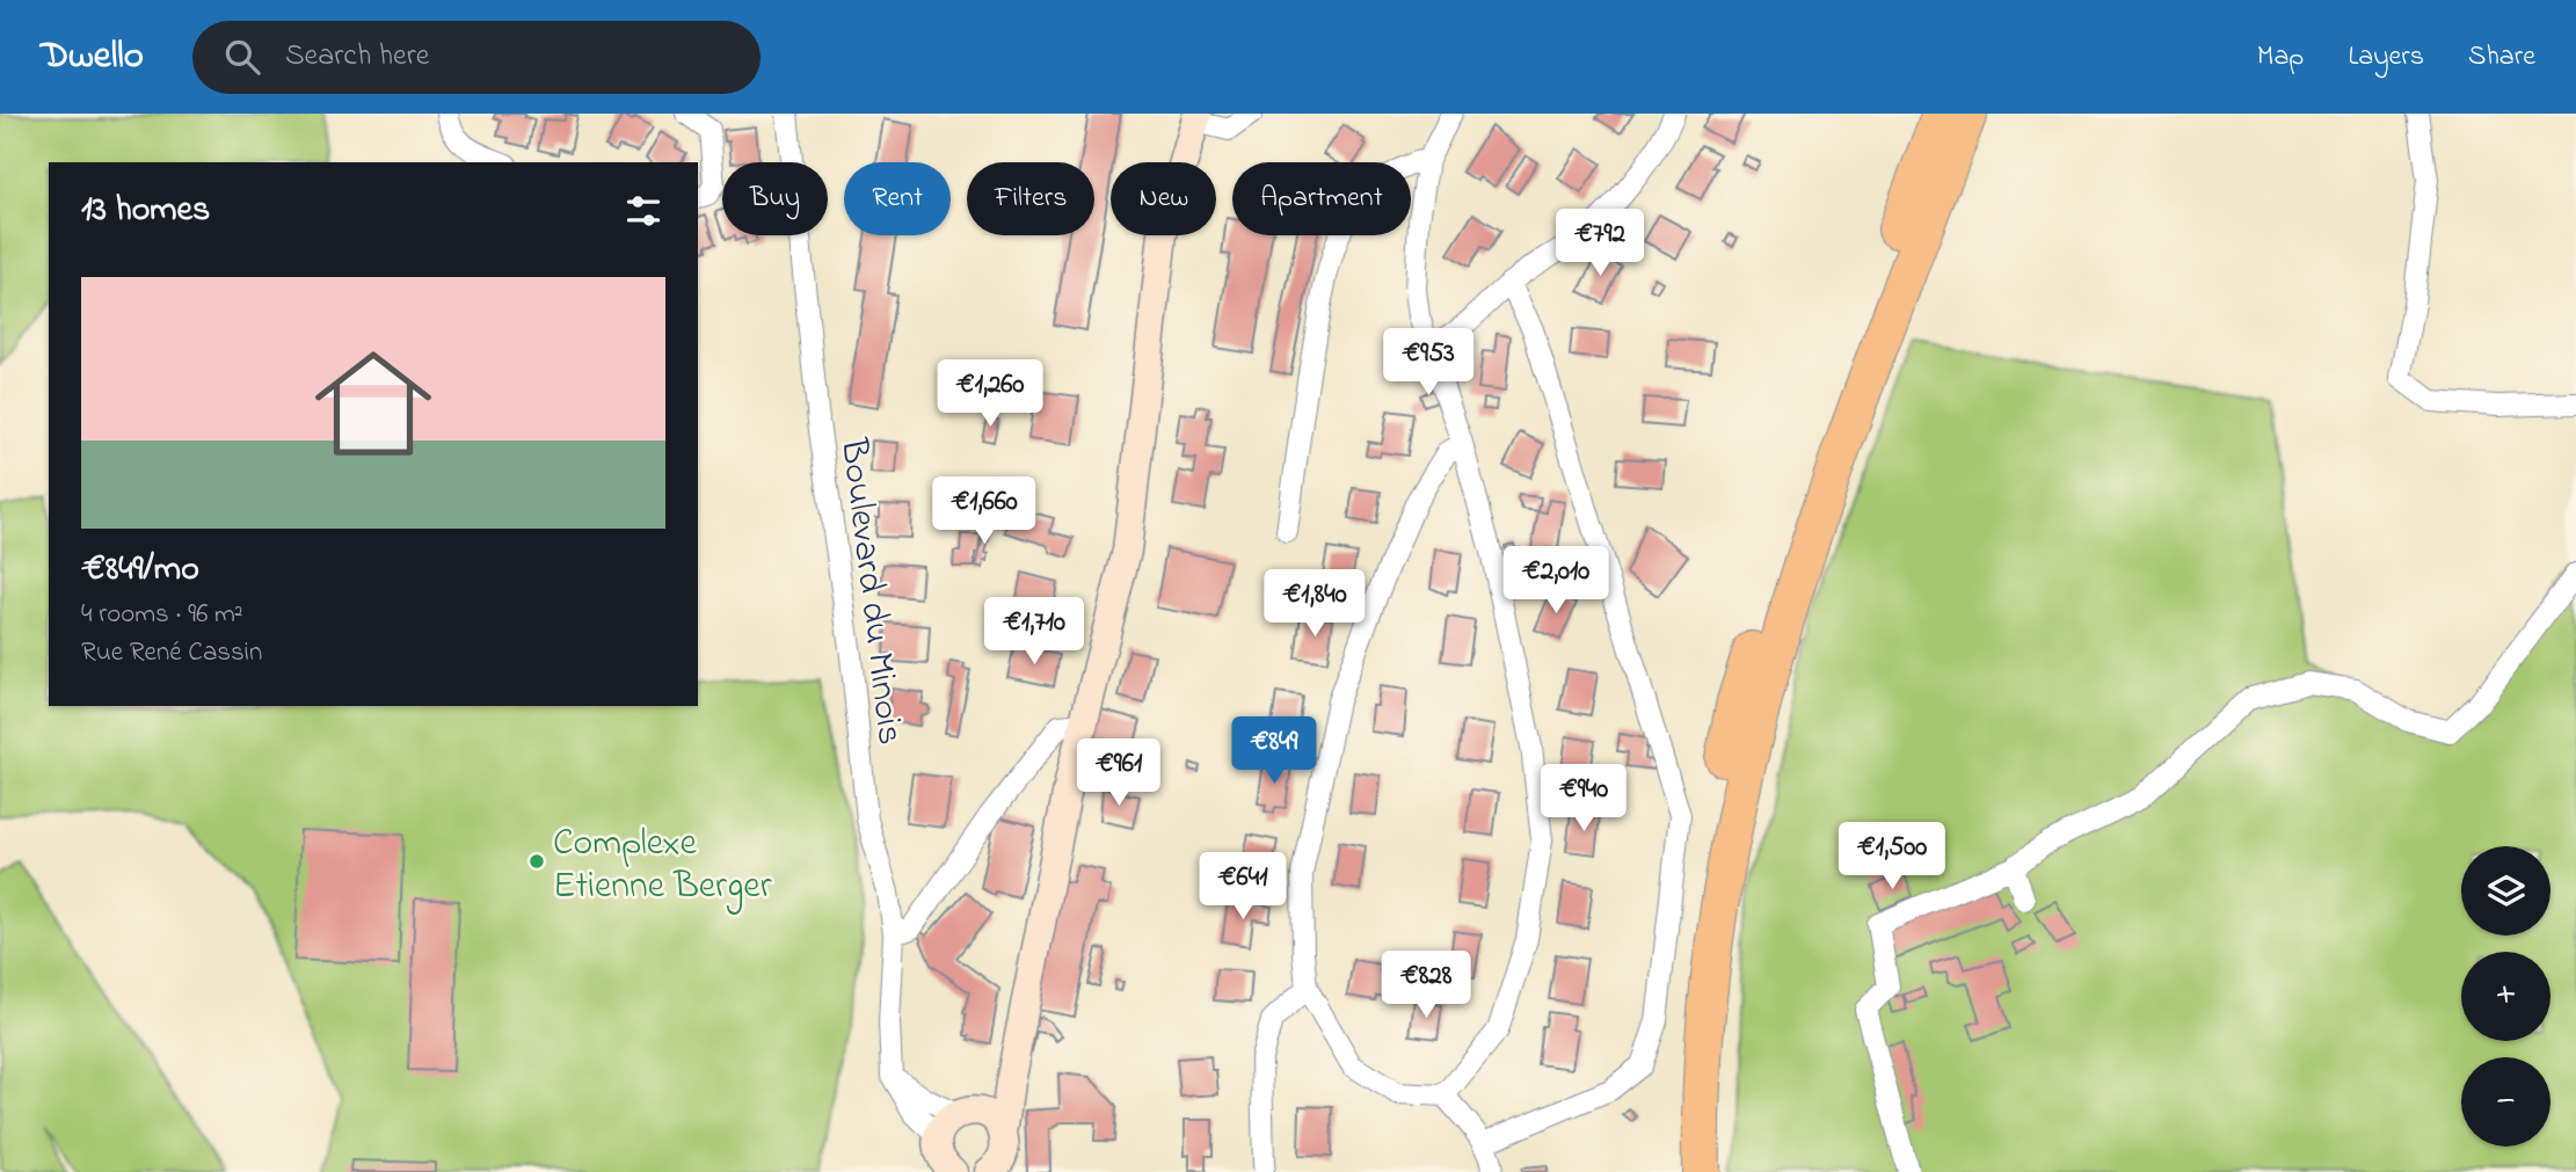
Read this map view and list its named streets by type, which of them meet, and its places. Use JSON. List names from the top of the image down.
{
  "streets": {
    "street": ["Boulevard du Minois"]
  },
  "places": ["Complexe Etienne Berger"],
  "page": {
    "header": "Dwello",
    "search": "Search here",
    "nav": ["Map", "Layers", "Share"],
    "chip": [
      "Buy",
      "Rent",
      "Filters",
      "New",
      "Apartment"
    ],
    "heading": "13 homes",
    "price": [
      "€792",
      "€953",
      "€1,260",
      "€1,660",
      "€2,010",
      "€1,840",
      "€1,710",
      "€849",
      "€961",
      "€940",
      "€1,500",
      "€641",
      "€828"
    ],
    "list": [
      {
        "name": "€849/mo",
        "note": "4 rooms · 96 m² · Rue René Cassin"
      }
    ],
    "map_buttons": ["+", "−"]
  }
}
